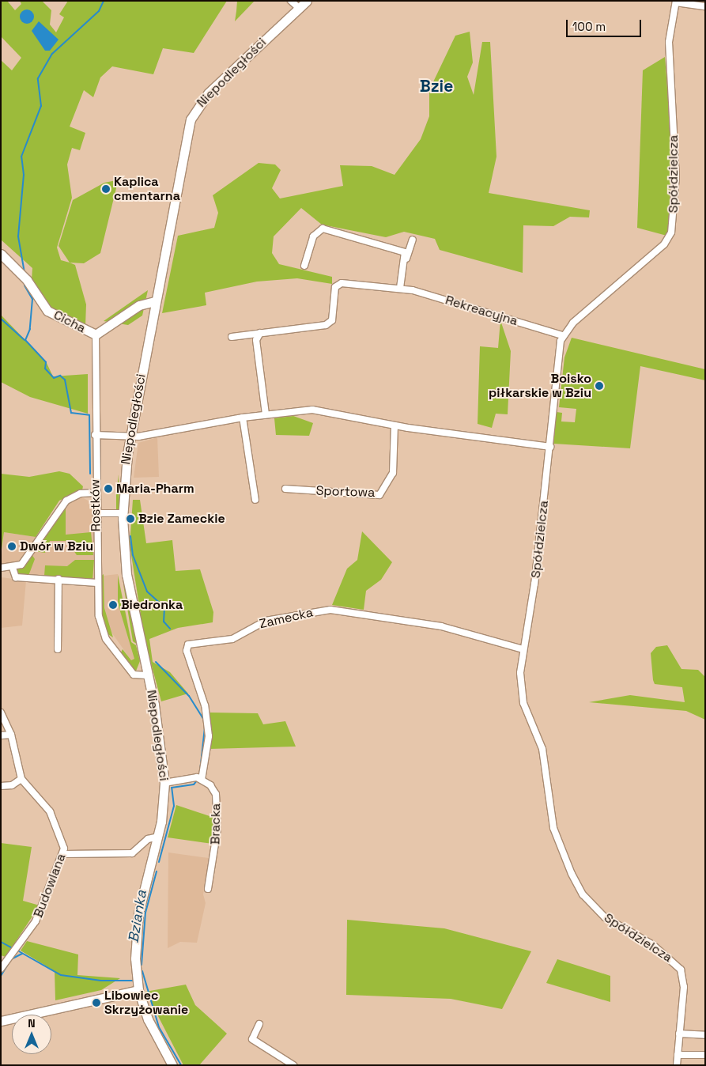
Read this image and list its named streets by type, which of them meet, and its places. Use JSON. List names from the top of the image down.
{
  "streets": {
    "street": [
      "Niepodległości",
      "Spółdzielcza",
      "Rekreacyjna",
      "Cicha",
      "Sportowa",
      "Rostków",
      "Zamecka",
      "Bracka",
      "Budowlana"
    ]
  },
  "crossings": [
    ["Niepodległości", "Cicha"],
    ["Niepodległości", "Rostków"],
    ["Spółdzielcza", "Rekreacyjna"],
    ["Spółdzielcza", "Zamecka"],
    ["Cicha", "Rostków"],
    ["Zamecka", "Bracka"]
  ],
  "districts": ["Bzie"],
  "water": ["Bzianka"],
  "places": [
    "Kaplica cmentarna",
    "Boisko piłkarskie w Bziu",
    "Maria-Pharm",
    "Bzie Zameckie",
    "Dwór w Bziu",
    "Biedronka",
    "Libowiec Skrzyżowanie"
  ],
  "scale_bar": "100 m",
  "north": "top"
}
